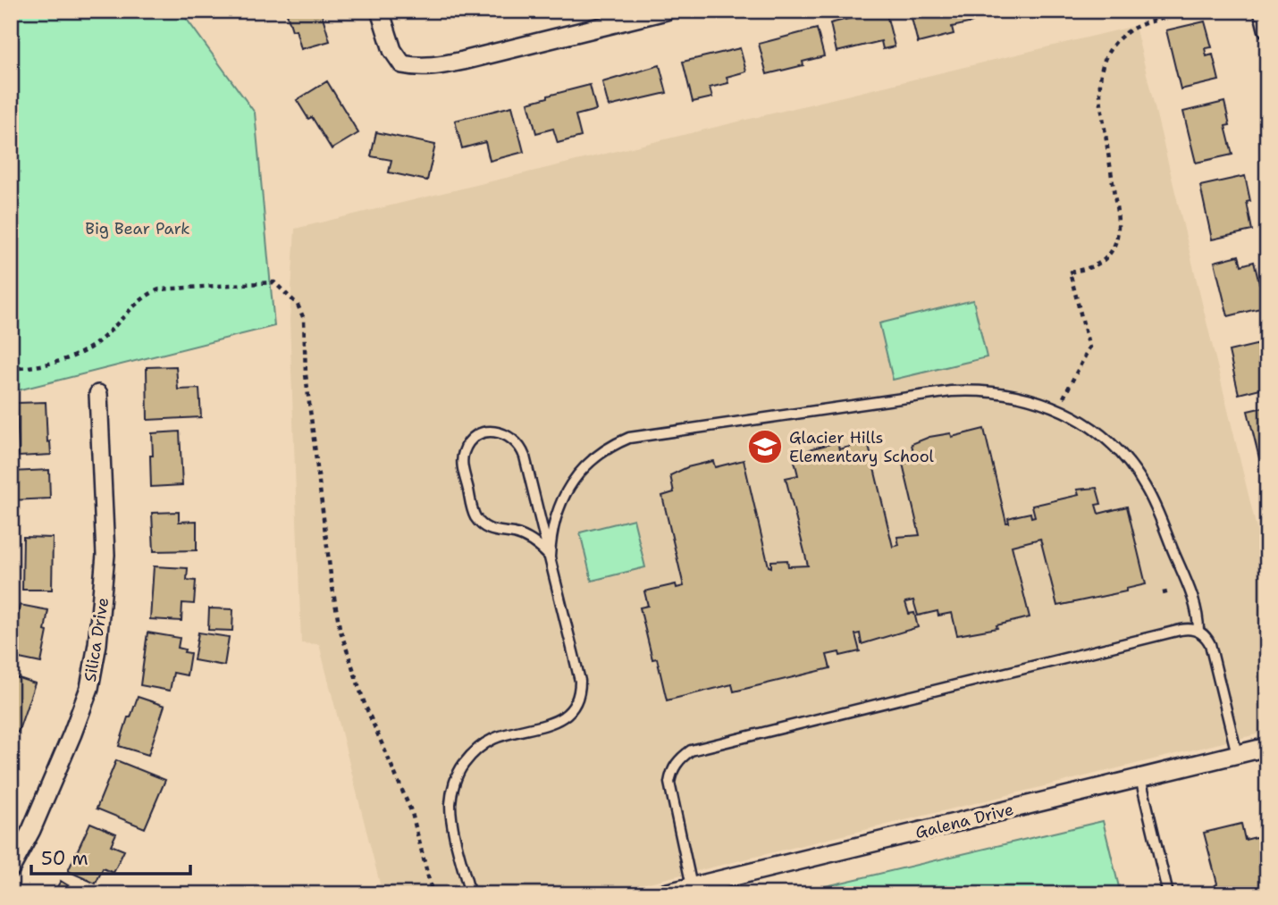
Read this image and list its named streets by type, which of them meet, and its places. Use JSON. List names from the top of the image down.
{
  "streets": {
    "street": ["Silica Drive", "Galena Drive"]
  },
  "parks": ["Big Bear Park"],
  "places": {
    "school or university": ["Glacier Hills Elementary School"]
  },
  "scale_bar": "50 m"
}
